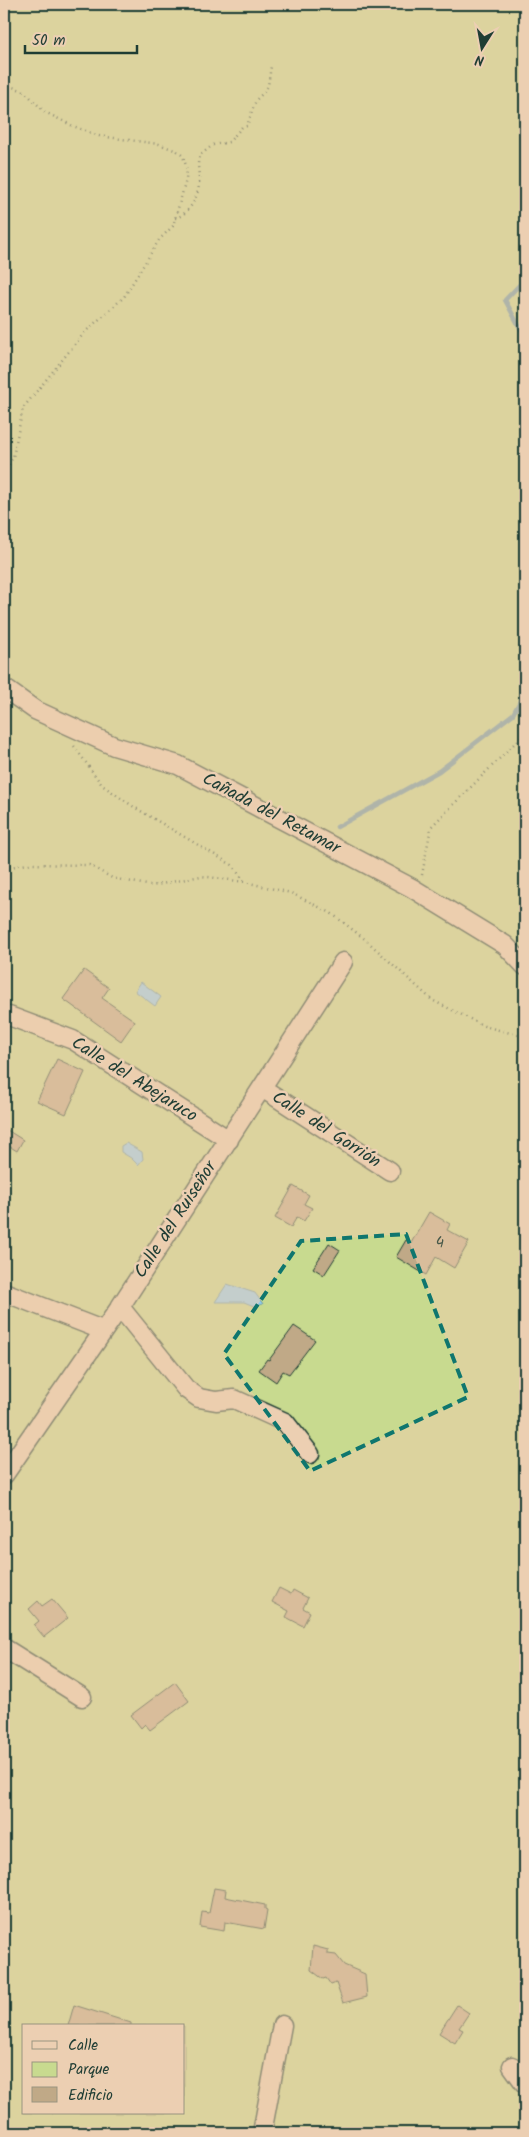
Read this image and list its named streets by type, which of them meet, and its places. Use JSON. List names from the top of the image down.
{
  "streets": {
    "street": [
      "Cañada del Retamar",
      "Calle del Abejaruco",
      "Calle del Gorrión",
      "Calle del Ruiseñor"
    ]
  },
  "crossings": [
    ["Calle del Abejaruco", "Calle del Ruiseñor"],
    ["Calle del Gorrión", "Calle del Ruiseñor"]
  ],
  "house_numbers": ["4"],
  "legend": ["Calle", "Parque", "Edificio"],
  "scale_bar": "50 m",
  "north": "bottom"
}
